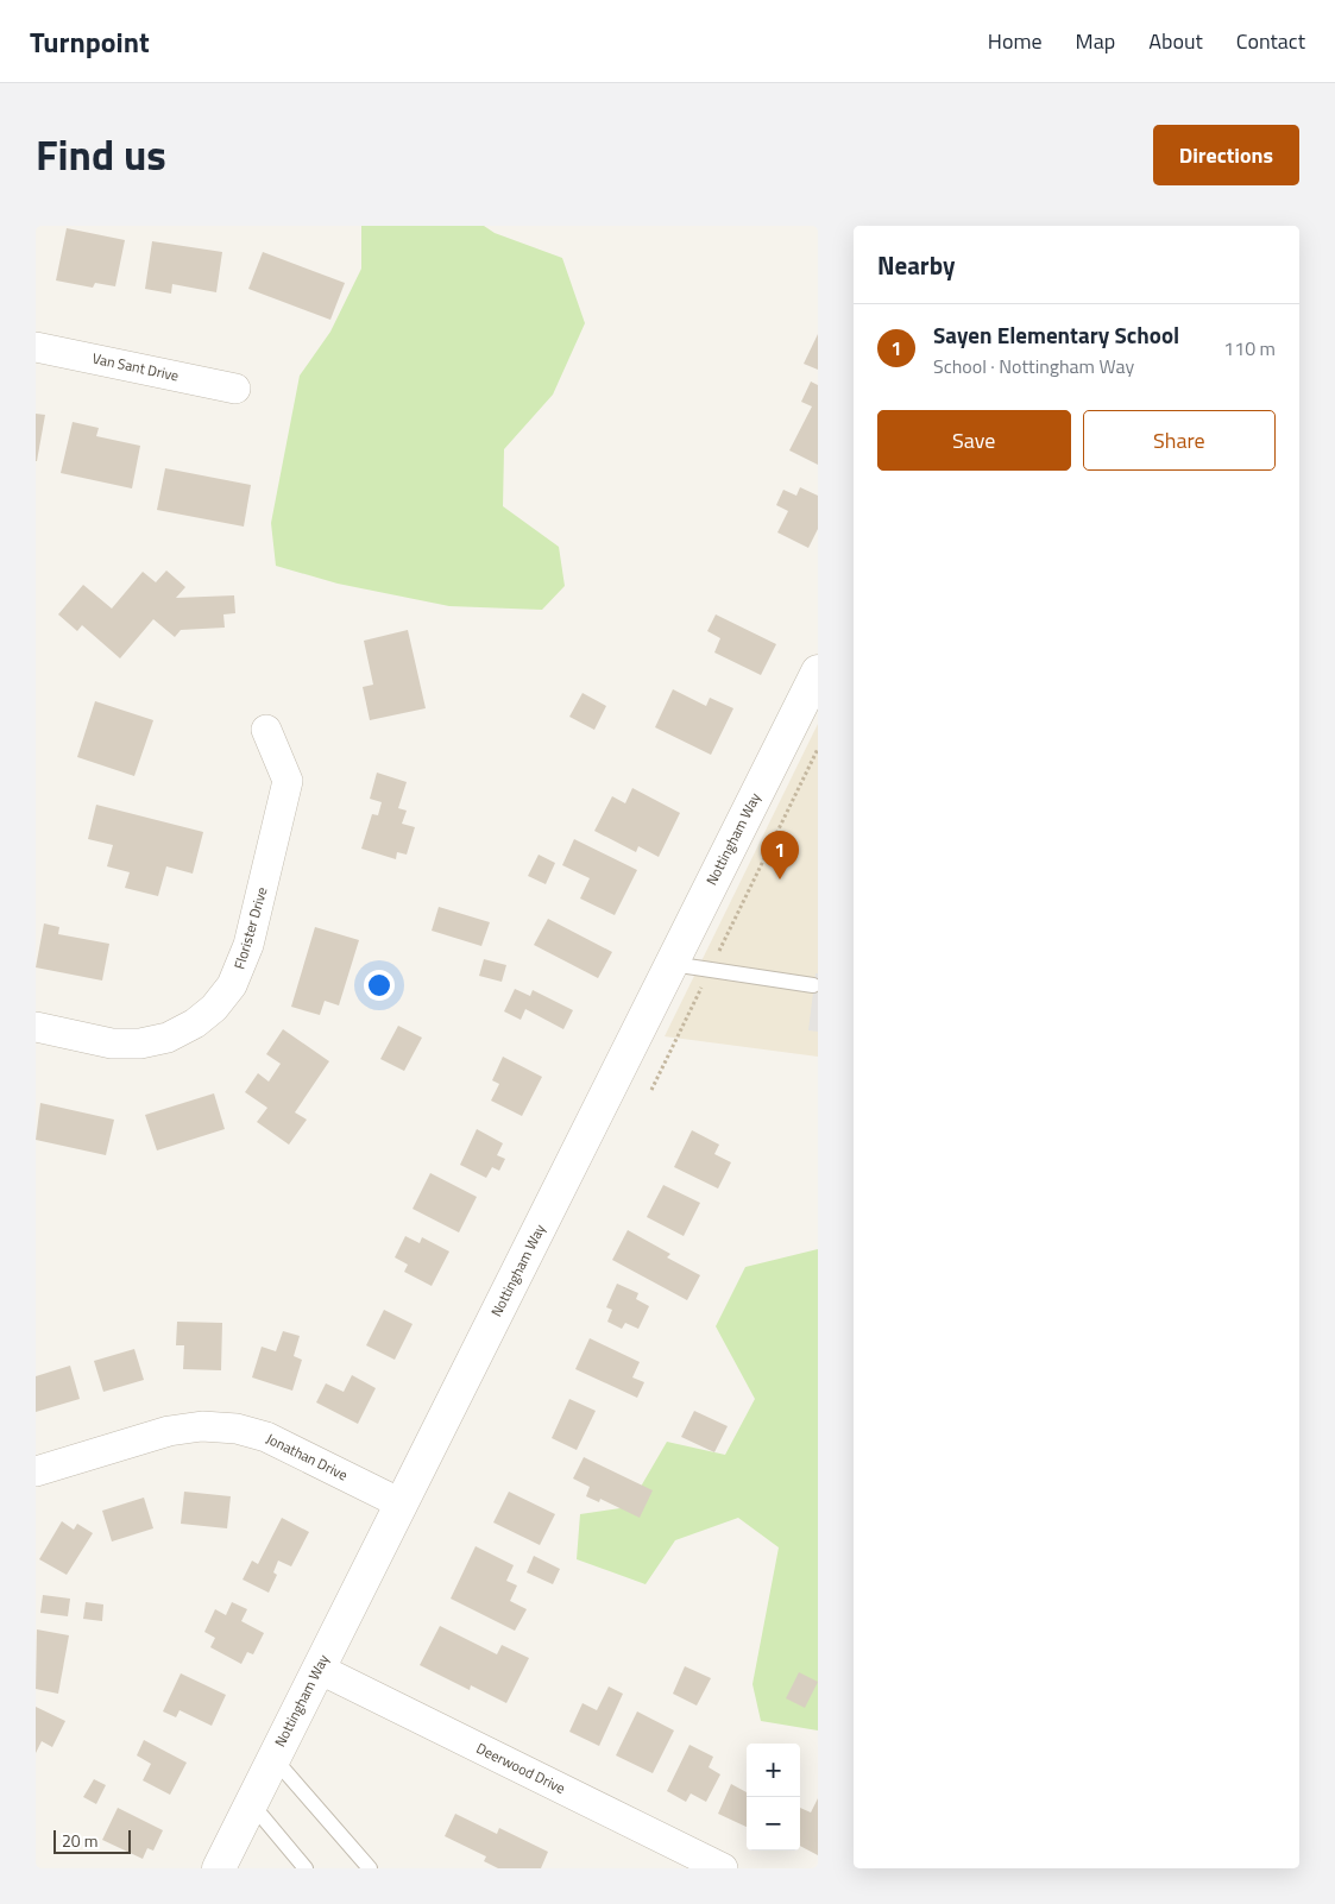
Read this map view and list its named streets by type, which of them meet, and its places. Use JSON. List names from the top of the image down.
{
  "streets": {
    "street": [
      "Van Sant Drive",
      "Nottingham Way",
      "Florister Drive",
      "Jonathan Drive",
      "Deerwood Drive"
    ]
  },
  "crossings": [
    ["Nottingham Way", "Jonathan Drive"],
    ["Nottingham Way", "Deerwood Drive"]
  ],
  "scale_bar": "20 m",
  "page": {
    "header": "Turnpoint",
    "nav": [
      "Home",
      "Map",
      "About",
      "Contact"
    ],
    "title": "Find us",
    "buttons": [
      "Directions",
      ["Save", "Share"]
    ],
    "heading": "Nearby",
    "list": [
      {
        "mark": "1",
        "name": "Sayen Elementary School",
        "note": "School · Nottingham Way",
        "value": "110 m"
      }
    ],
    "pins": "1",
    "map_buttons": ["+", "−"],
    "scale": "20 m"
  }
}
